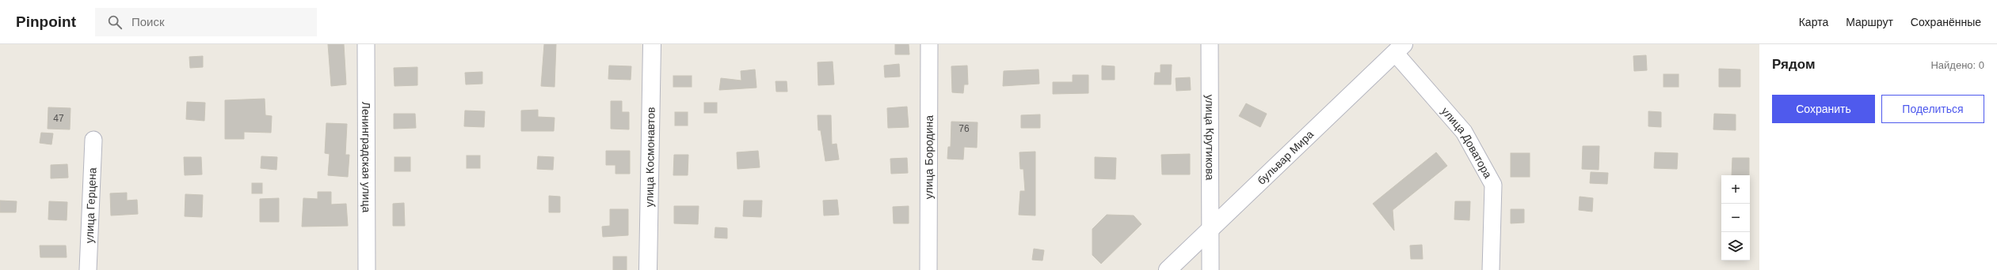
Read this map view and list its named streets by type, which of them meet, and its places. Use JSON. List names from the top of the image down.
{
  "streets": {
    "main road": ["улица Космонавтов", "бульвар Мира"],
    "street": [
      "улица Крутикова",
      "улица Доватора",
      "Ленинградская улица",
      "улица Бородина",
      "улица Герцена"
    ]
  },
  "crossings": [
    ["улица Крутикова", "бульвар Мира"],
    ["улица Доватора", "бульвар Мира"]
  ],
  "house_numbers": ["47", "76"],
  "page": {
    "header": "Pinpoint",
    "search": "Поиск",
    "nav": ["Карта", "Маршрут", "Сохранённые"],
    "heading": ["Рядом", "Найдено: 0"],
    "buttons": ["Сохранить", "Поделиться"],
    "map_buttons": ["+", "−"]
  }
}
